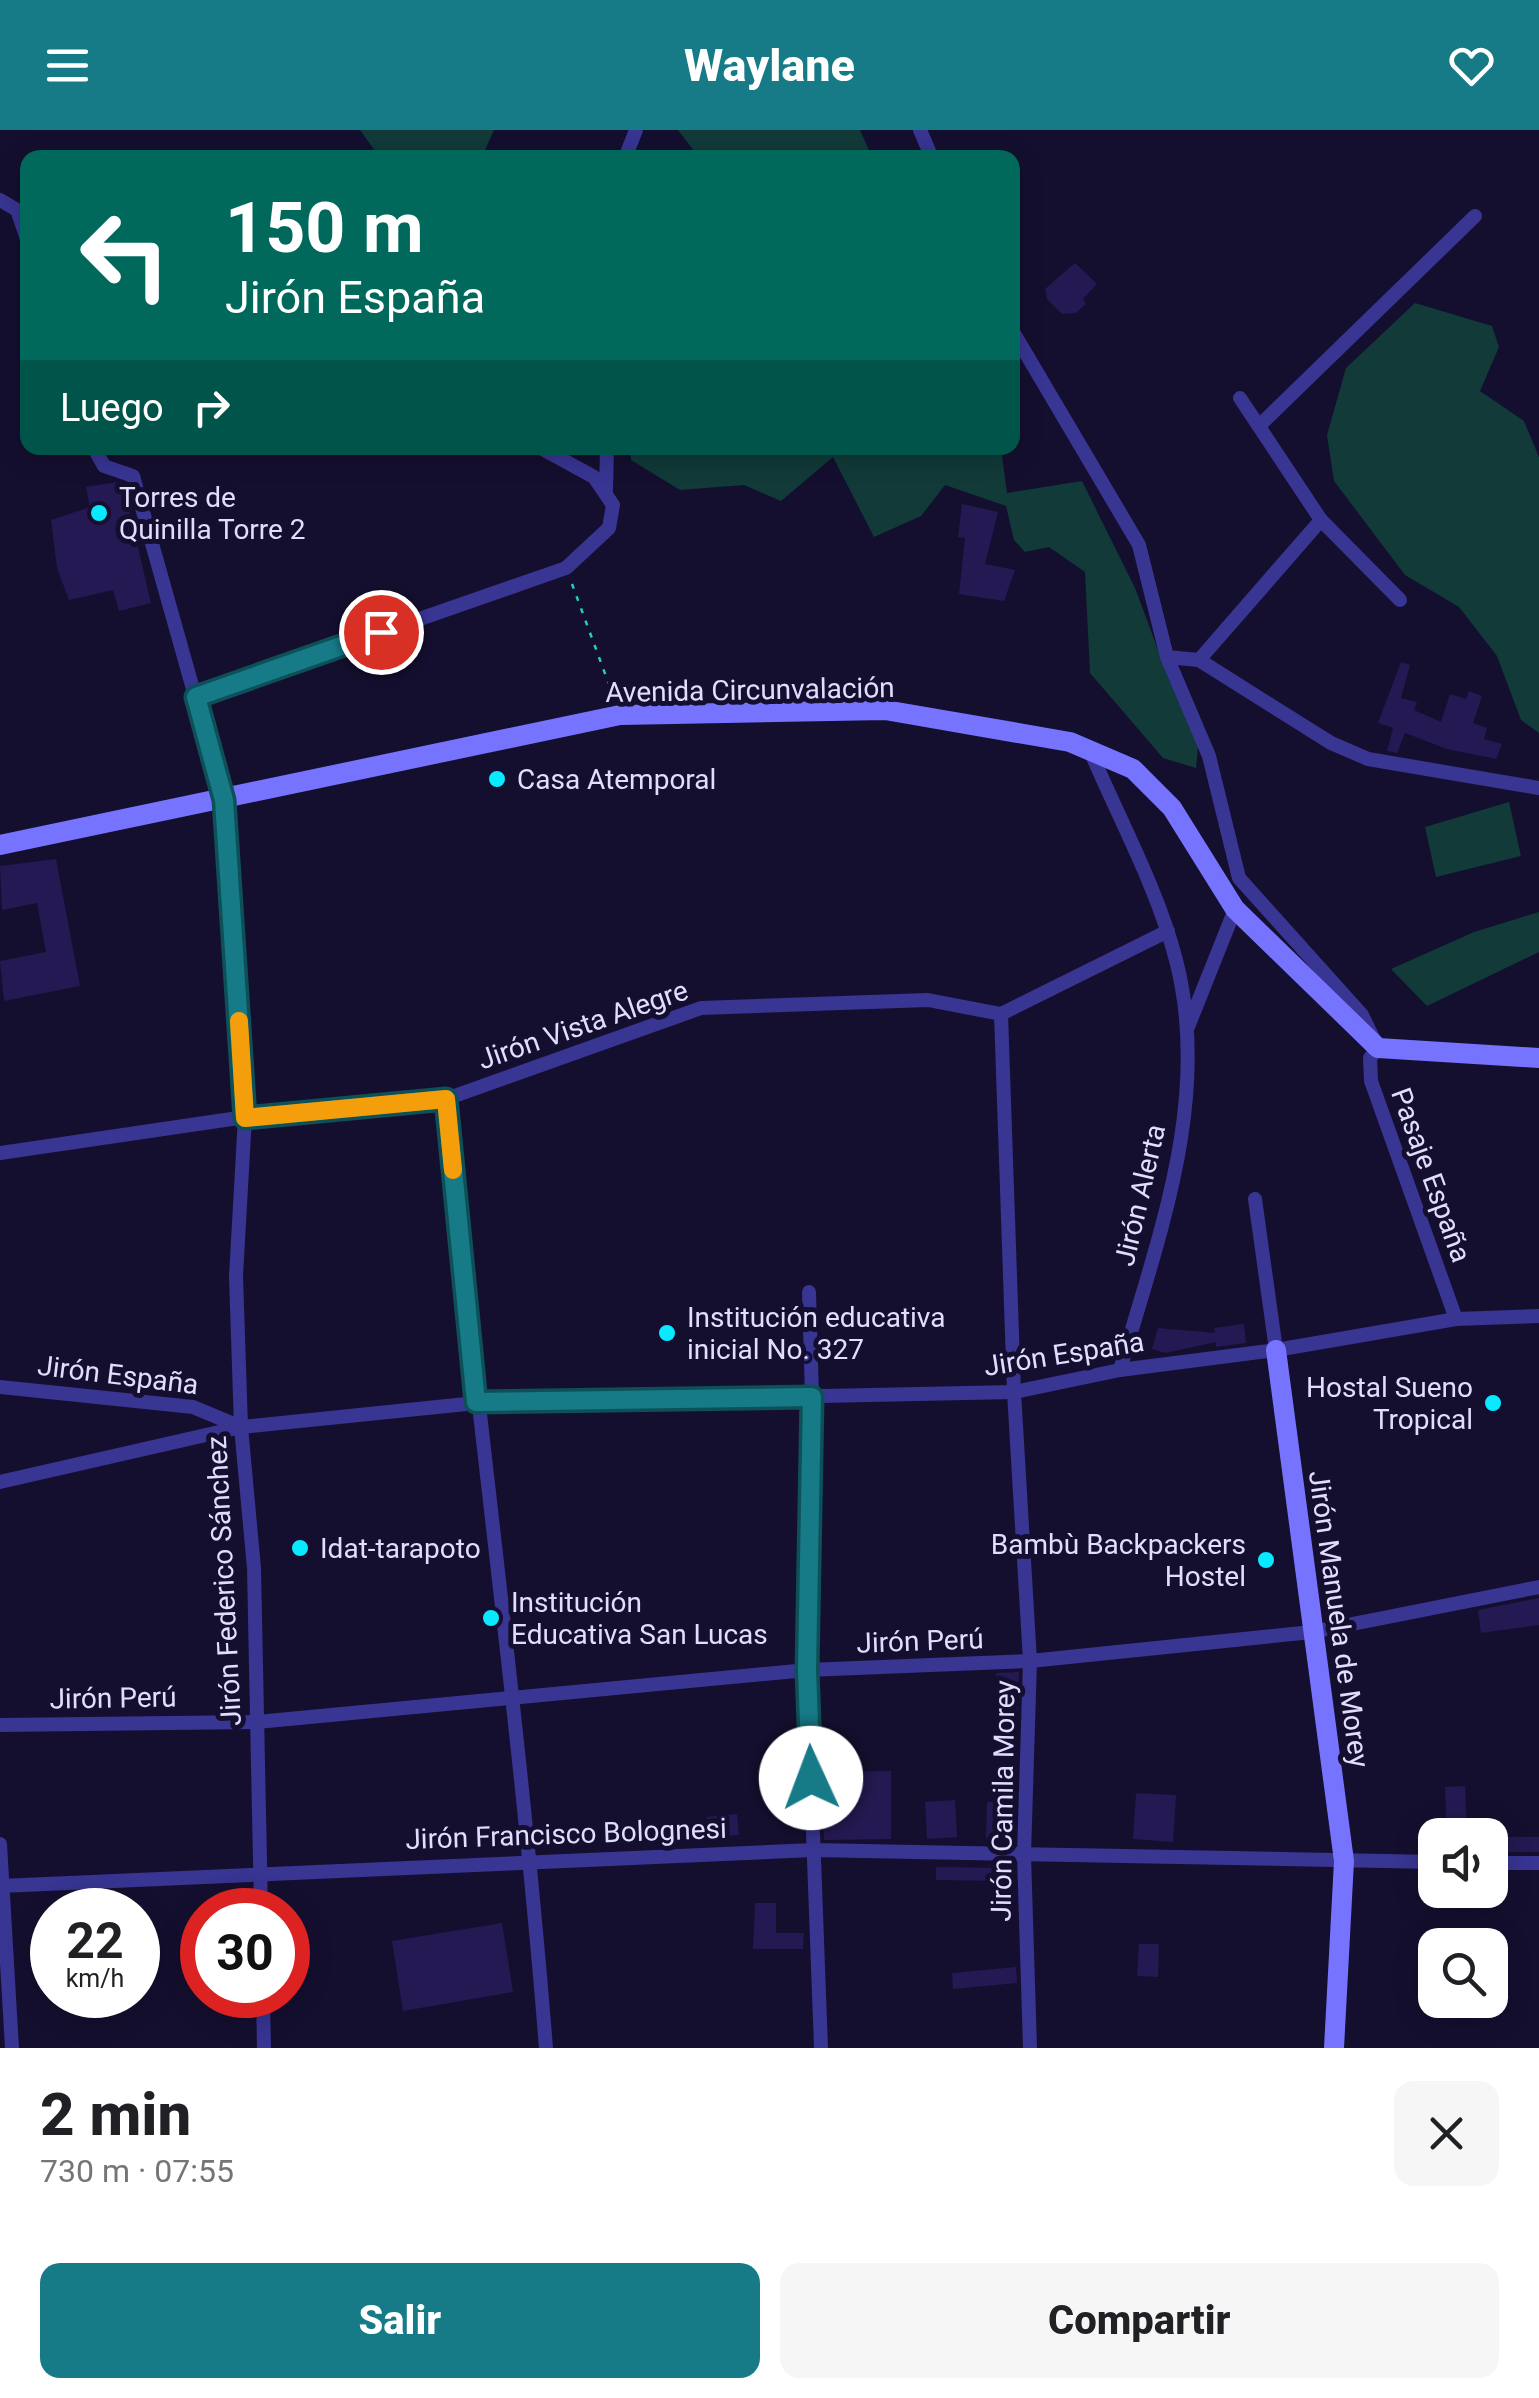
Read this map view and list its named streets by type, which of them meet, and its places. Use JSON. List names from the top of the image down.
{
  "streets": {
    "main road": ["Avenida Circunvalación", "Jirón Manuela de Morey"],
    "street": [
      "Jirón Vista Alegre",
      "Pasaje España",
      "Jirón Alerta",
      "Jirón España",
      "Jirón Federico Sánchez",
      "Jirón Perú",
      "Jirón Camila Morey",
      "Jirón Francisco Bolognesi"
    ]
  },
  "crossings": [
    ["Avenida Circunvalación", "Pasaje España"],
    ["Avenida Circunvalación", "Jirón Alerta"],
    ["Avenida Circunvalación", "Jirón Federico Sánchez"],
    ["Jirón Vista Alegre", "Jirón Federico Sánchez"],
    ["Jirón Vista Alegre", "Jirón Camila Morey"],
    ["Pasaje España", "Jirón España"],
    ["Jirón Alerta", "Jirón España"],
    ["Jirón España", "Jirón Federico Sánchez"],
    ["Jirón España", "Jirón Manuela de Morey"],
    ["Jirón España", "Jirón Camila Morey"],
    ["Jirón Federico Sánchez", "Jirón Perú"],
    ["Jirón Federico Sánchez", "Jirón Francisco Bolognesi"],
    ["Jirón Manuela de Morey", "Jirón Perú"],
    ["Jirón Manuela de Morey", "Jirón Francisco Bolognesi"],
    ["Jirón Perú", "Jirón Camila Morey"],
    ["Jirón Camila Morey", "Jirón Francisco Bolognesi"]
  ],
  "places": [
    "Torres de Quinilla Torre 2",
    "Casa Atemporal",
    "Institución educativa inicial No. 327",
    "Hostal Sueno Tropical",
    "Idat-tarapoto",
    "Bambù Backpackers Hostel",
    "Institución Educativa San Lucas"
  ],
  "page": {
    "header": "Waylane",
    "turn": ["150 m", "Jirón España"],
    "then": "Luego",
    "speed": "22 km/h",
    "limit": "30",
    "heading": ["2 min", "730 m · 07:55"],
    "buttons": ["Salir", "Compartir"]
  }
}
